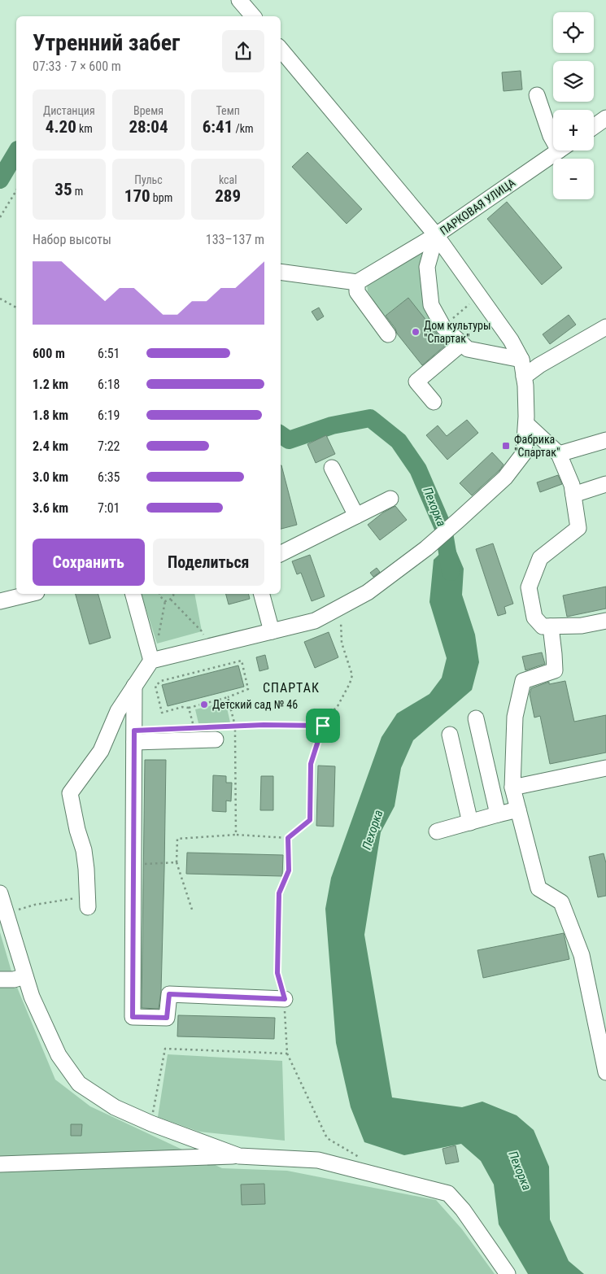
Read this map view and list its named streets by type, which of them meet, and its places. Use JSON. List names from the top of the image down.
{
  "streets": {
    "street": ["ПАРКОВАЯ УЛИЦА"]
  },
  "districts": ["СПАРТАК"],
  "water": ["Пехорка"],
  "places": {
    "other": ["Дом культуры \"Спартак\"", "Детский сад № 46"],
    "transit": ["Фабрика \"Спартак\""]
  },
  "page": {
    "map_buttons": ["+", "−"],
    "heading": ["Утренний забег", "07:33 · 7 × 600 m"],
    "stats": [
      ["Дистанция", "4.20 km"],
      ["Время", "28:04"],
      ["Темп", "6:41 /km"],
      ["35 m"],
      ["Пульс", "170 bpm"],
      ["kcal", "289"]
    ],
    "chart": ["Набор высоты", "133–137 m"],
    "list": [
      {
        "name": "600 m",
        "note": "6:51"
      },
      {
        "name": "1.2 km",
        "note": "6:18"
      },
      {
        "name": "1.8 km",
        "note": "6:19"
      },
      {
        "name": "2.4 km",
        "note": "7:22"
      },
      {
        "name": "3.0 km",
        "note": "6:35"
      },
      {
        "name": "3.6 km",
        "note": "7:01"
      }
    ],
    "buttons": ["Сохранить", "Поделиться"]
  }
}
